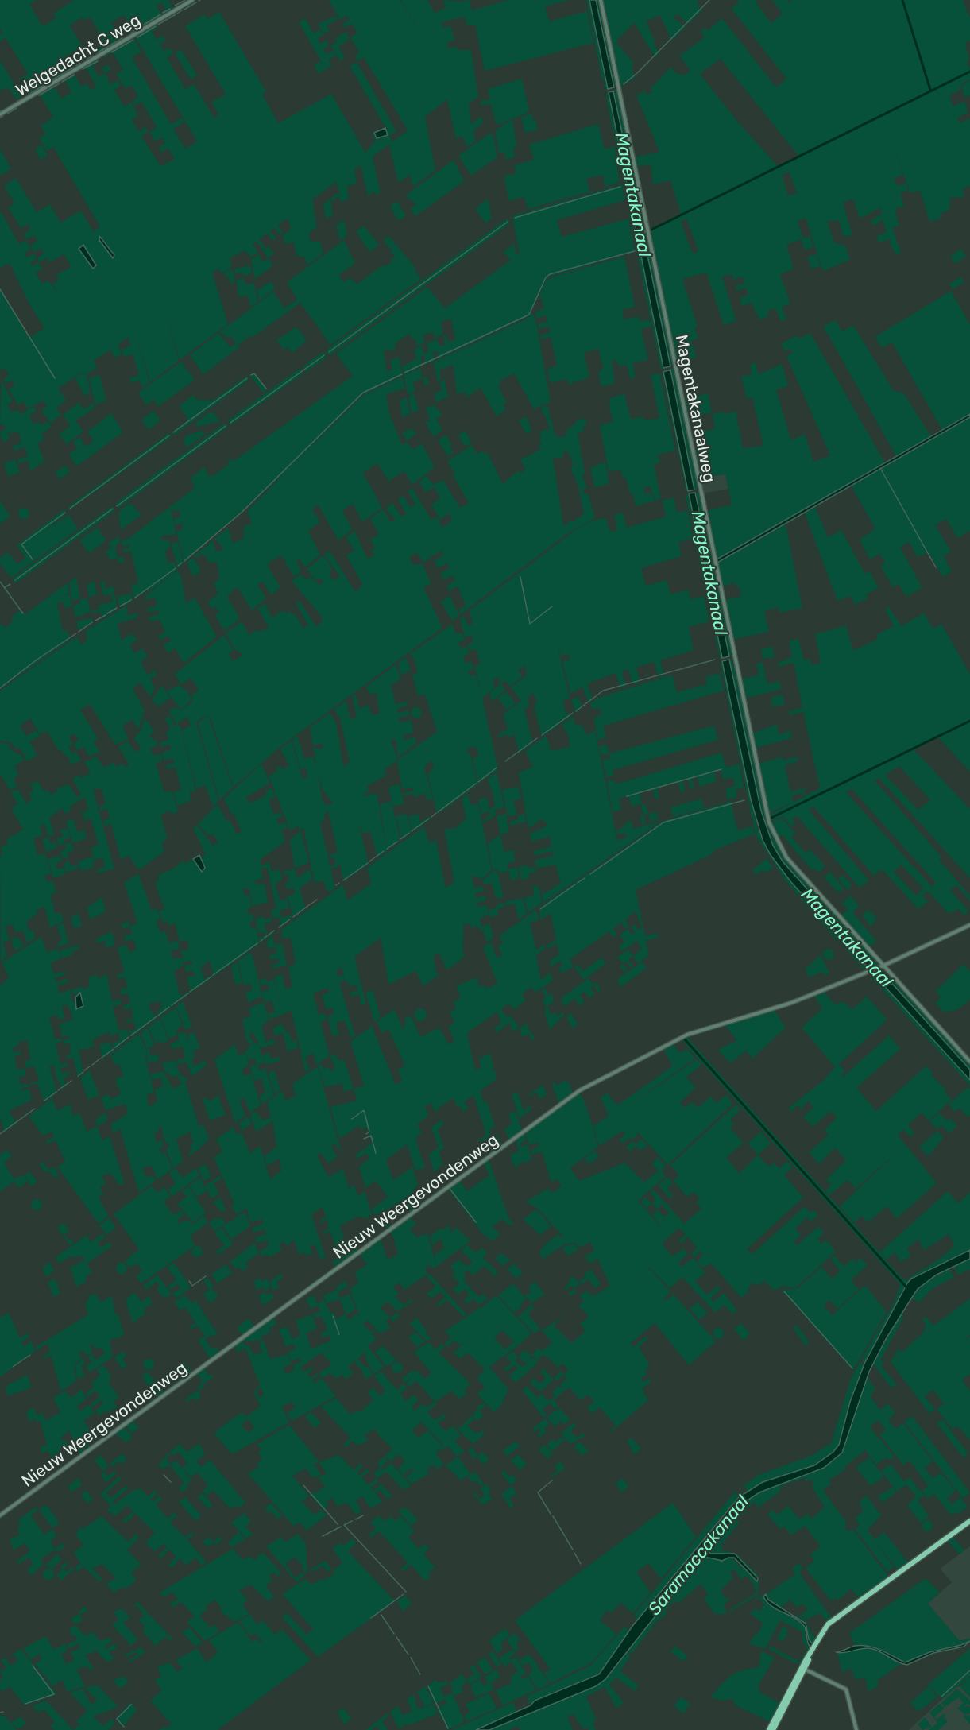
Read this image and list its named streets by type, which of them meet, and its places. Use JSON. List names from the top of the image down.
{
  "streets": {
    "street": ["Welgedacht C weg", "Magentakanaalweg", "Nieuw Weergevondenweg"]
  },
  "crossings": [
    ["Magentakanaalweg", "Nieuw Weergevondenweg"]
  ],
  "water": ["Magentakanaal", "Saramaccakanaal"]
}
